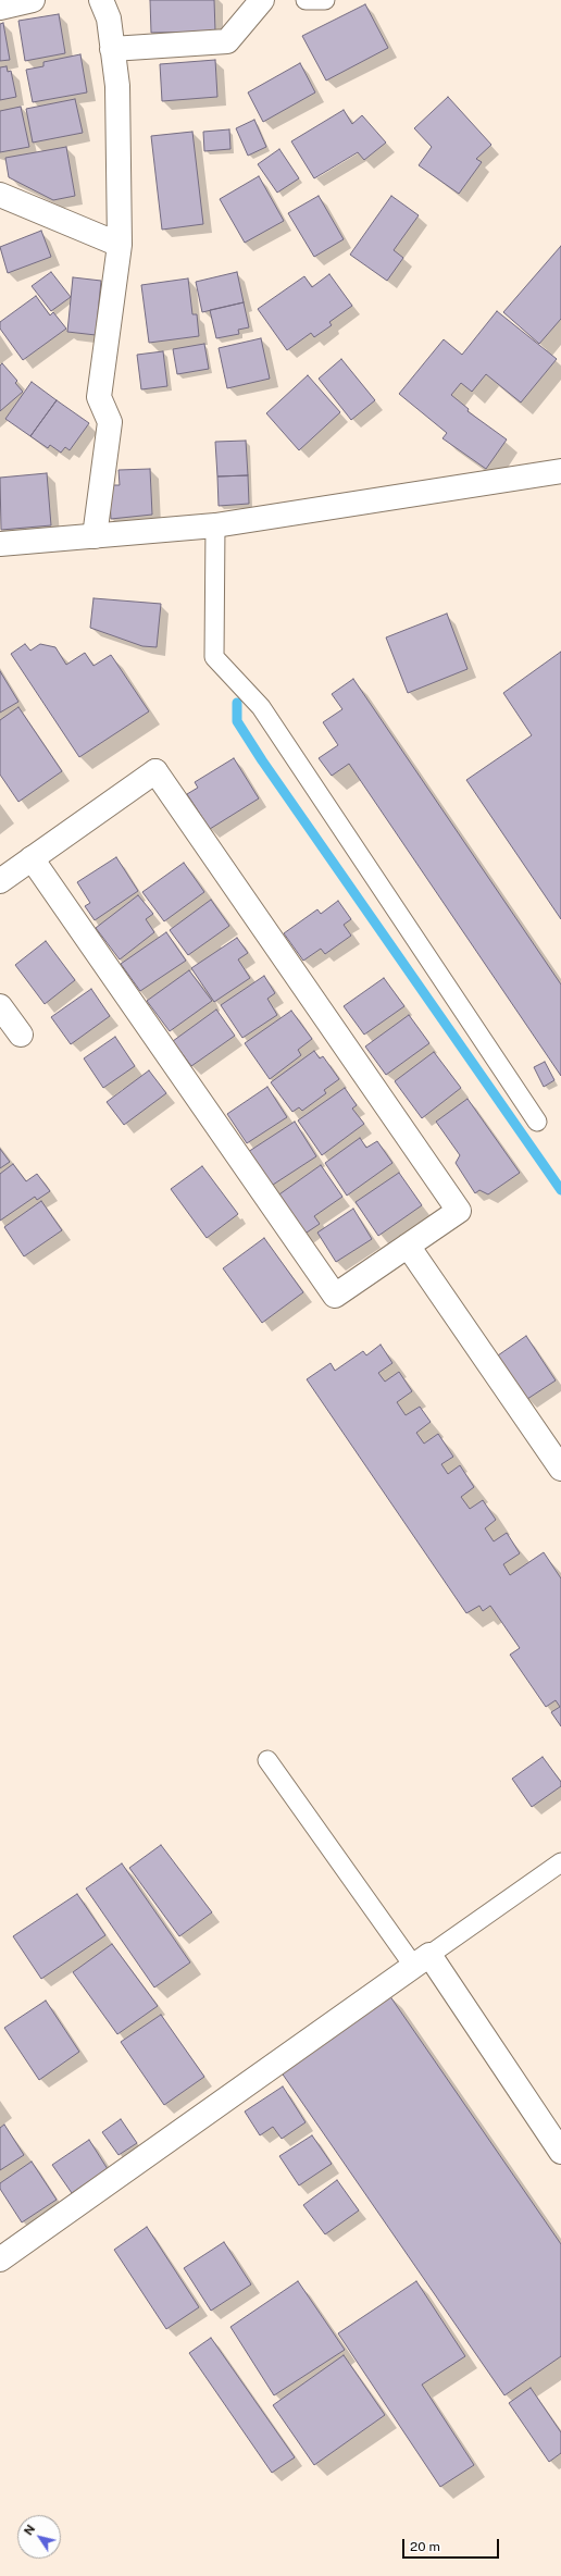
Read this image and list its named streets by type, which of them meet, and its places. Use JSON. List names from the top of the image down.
{
  "scale_bar": "20 m",
  "north": "top left"
}
